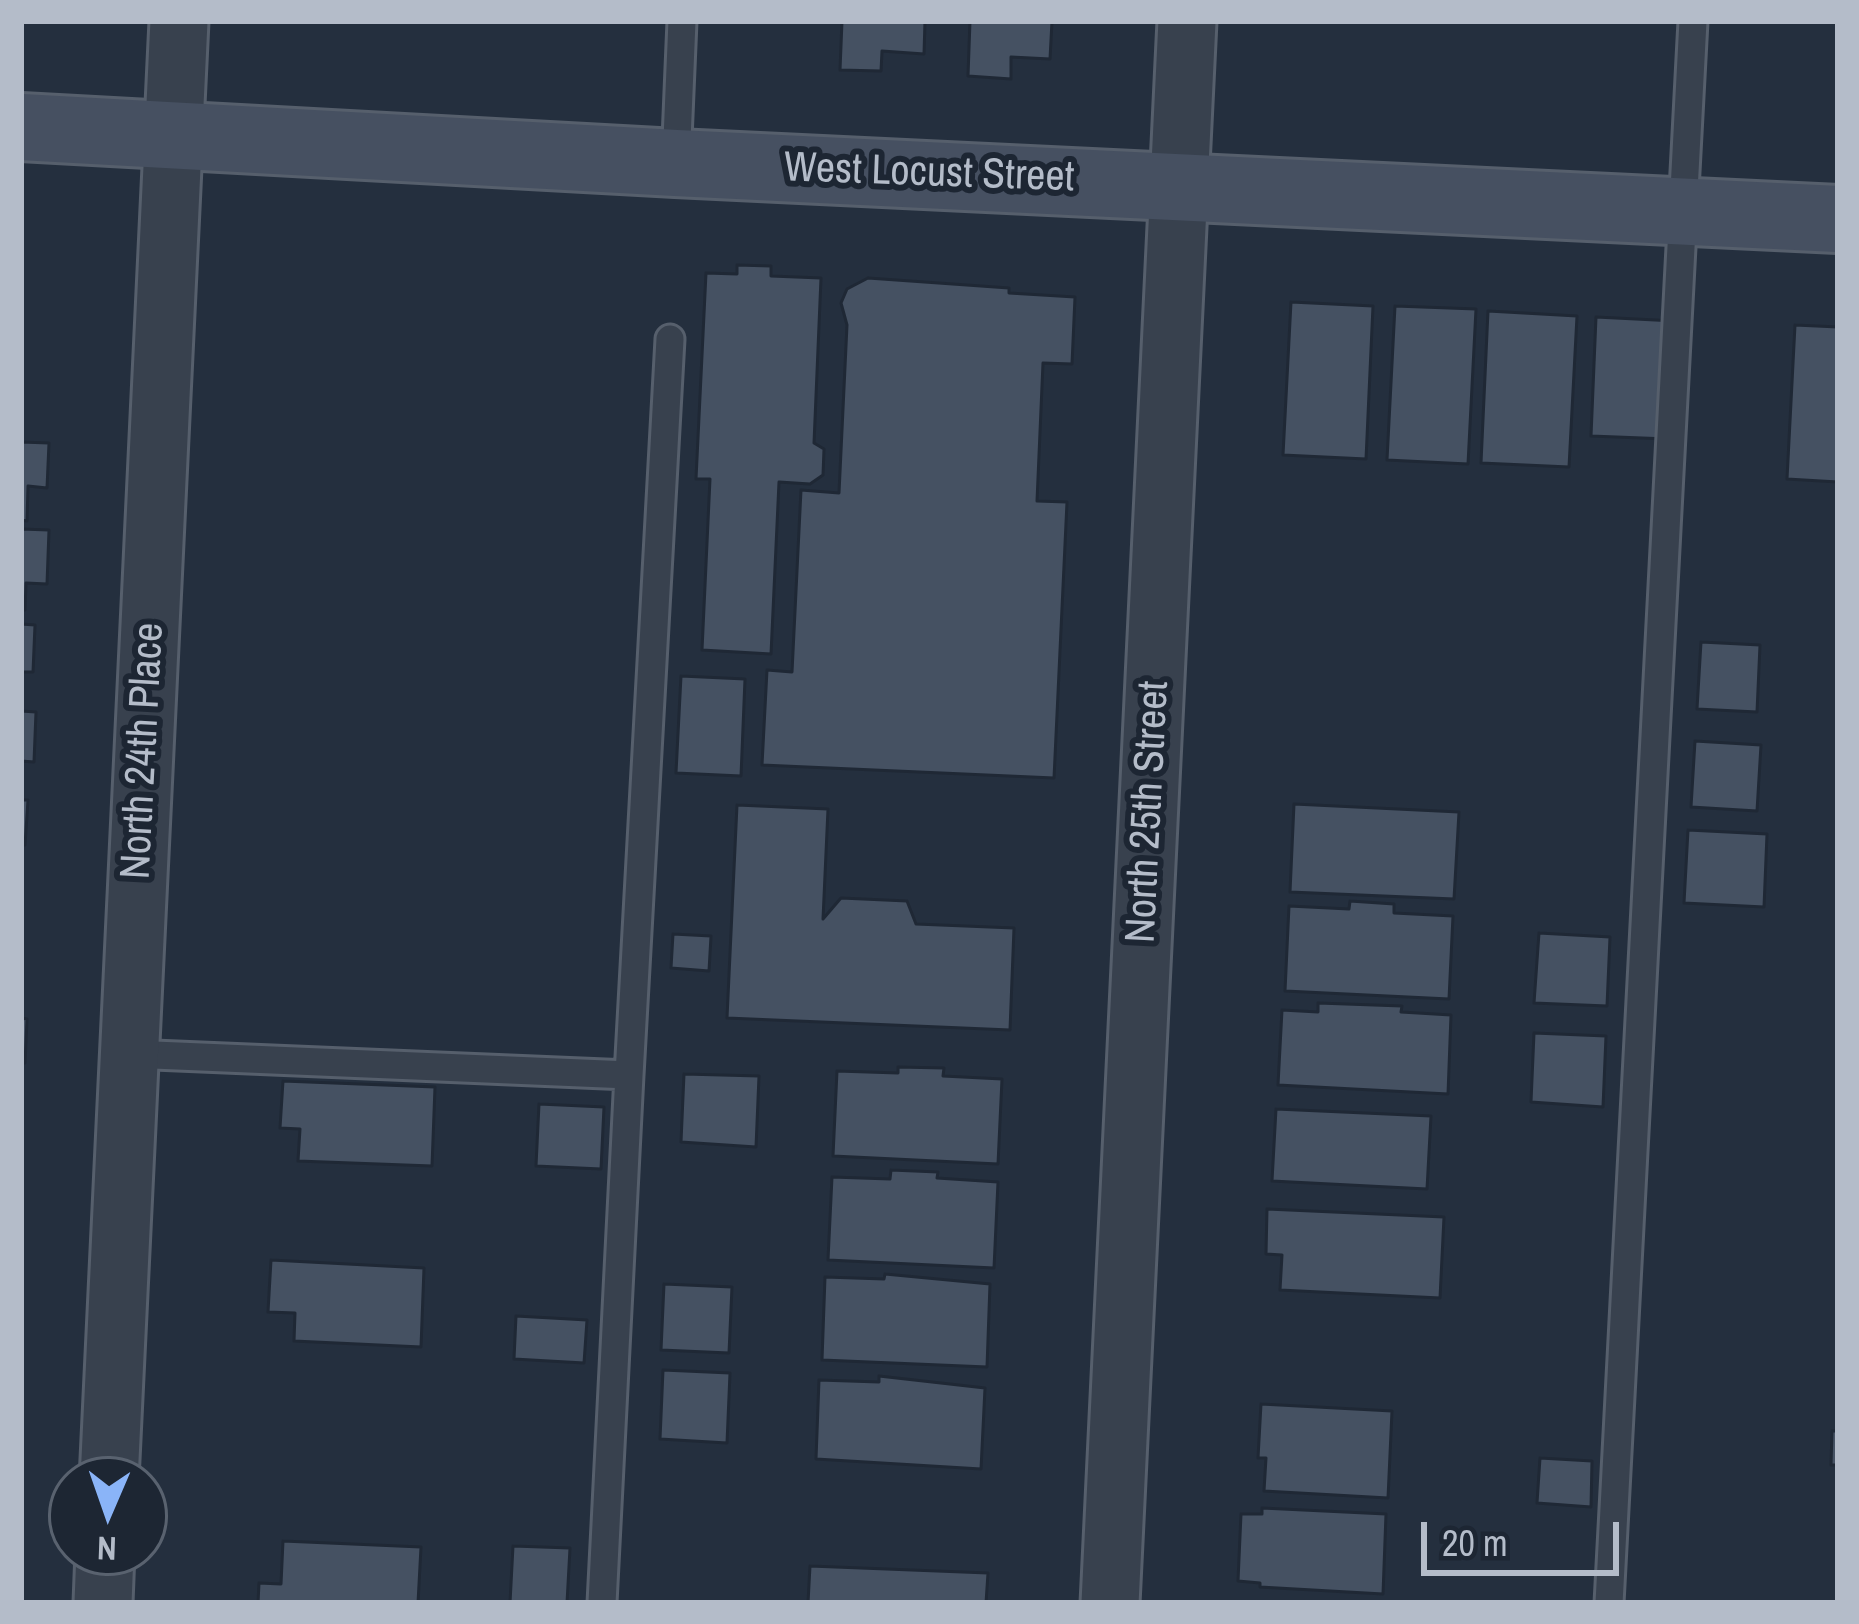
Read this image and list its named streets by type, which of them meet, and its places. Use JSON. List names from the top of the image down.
{
  "streets": {
    "street": ["West Locust Street", "North 24th Place", "North 25th Street"]
  },
  "crossings": [
    ["West Locust Street", "North 24th Place"],
    ["West Locust Street", "North 25th Street"]
  ],
  "scale_bar": "20 m",
  "north": "bottom"
}
